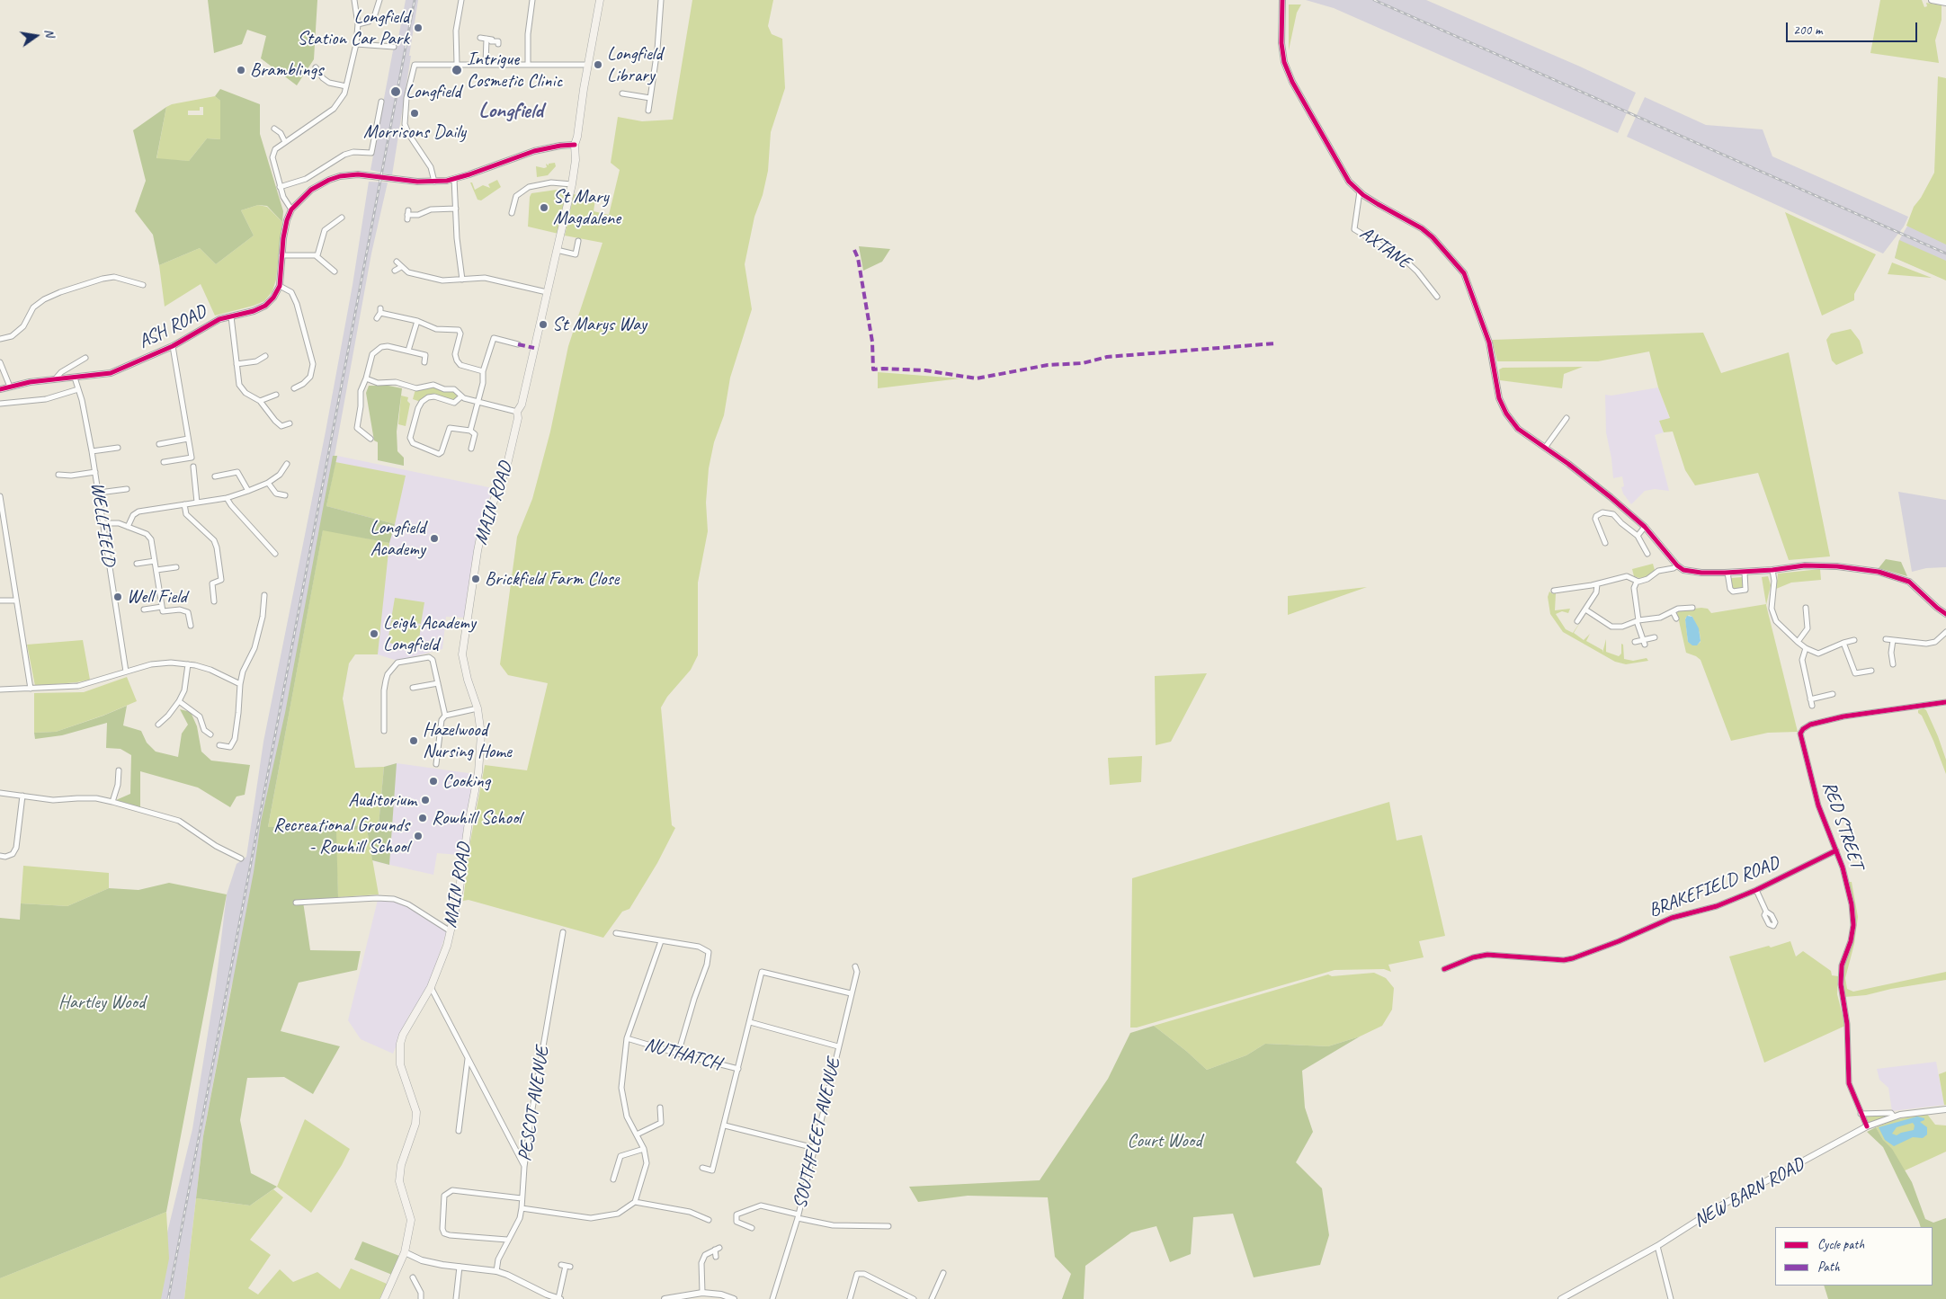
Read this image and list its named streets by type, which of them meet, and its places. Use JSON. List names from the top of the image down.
{
  "streets": {
    "main road": ["MAIN ROAD"],
    "street": [
      "AXTANE",
      "ASH ROAD",
      "WELLFIELD",
      "RED STREET",
      "BRAKEFIELD ROAD",
      "NUTHATCH",
      "PESCOT AVENUE",
      "SOUTHFLEET AVENUE",
      "NEW BARN ROAD"
    ]
  },
  "crossings": [
    ["ASH ROAD", "MAIN ROAD"],
    ["ASH ROAD", "WELLFIELD"],
    ["RED STREET", "BRAKEFIELD ROAD"],
    ["RED STREET", "NEW BARN ROAD"]
  ],
  "districts": ["Longfield"],
  "parks": ["Hartley Wood", "Court Wood"],
  "places": [
    "Longfield Station Car Park",
    "Longfield Library",
    "Bramblings",
    "Intrigue Cosmetic Clinic",
    "Longfield",
    "Morrisons Daily",
    "St Mary Magdalene",
    "St Marys Way",
    "Longfield Academy",
    "Brickfield Farm Close",
    "Well Field",
    "Leigh Academy Longfield",
    "Hazelwood Nursing Home",
    "Cooking",
    "Auditorium",
    "Rowhill School",
    "Recreational Grounds - Rowhill School"
  ],
  "legend": ["Cycle path", "Path"],
  "scale_bar": "200 m",
  "north": "right"
}
